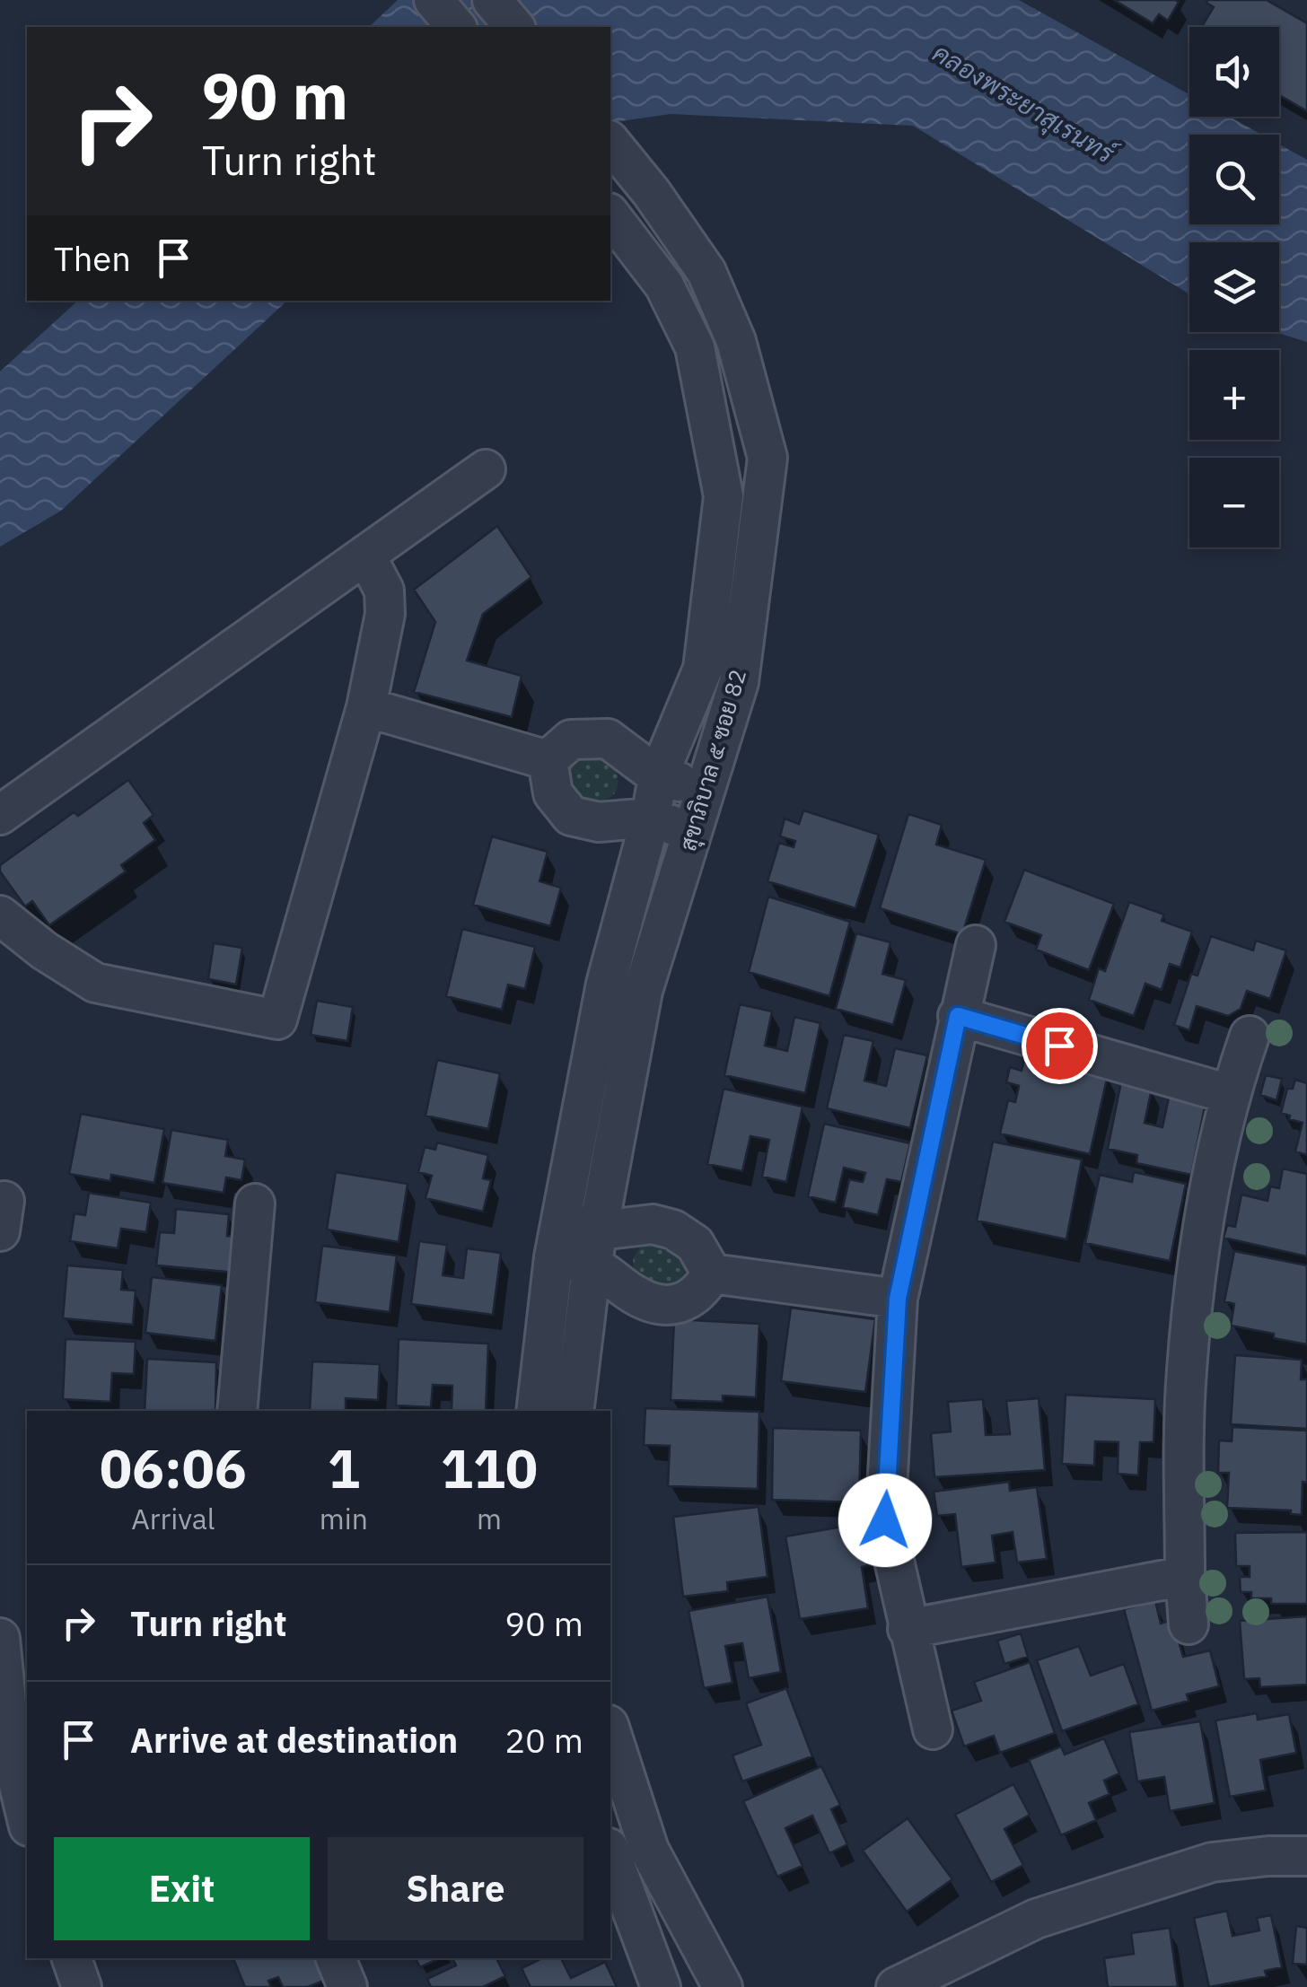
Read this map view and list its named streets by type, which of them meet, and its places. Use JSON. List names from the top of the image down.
{
  "streets": {
    "street": ["สุขาภิบาล ๕ ซอย 82"]
  },
  "water": ["คลองพระยาสุเรนทร์"],
  "page": {
    "map_buttons": ["+", "−"],
    "turn": ["90 m", "Turn right"],
    "then": "Then",
    "eta": [
      "06:06",
      "Arrival",
      "1",
      "min",
      "110",
      "m"
    ],
    "list": [
      {
        "name": "Turn right",
        "value": "90 m"
      },
      {
        "name": "Arrive at destination",
        "value": "20 m"
      }
    ],
    "buttons": ["Exit", "Share"]
  }
}
